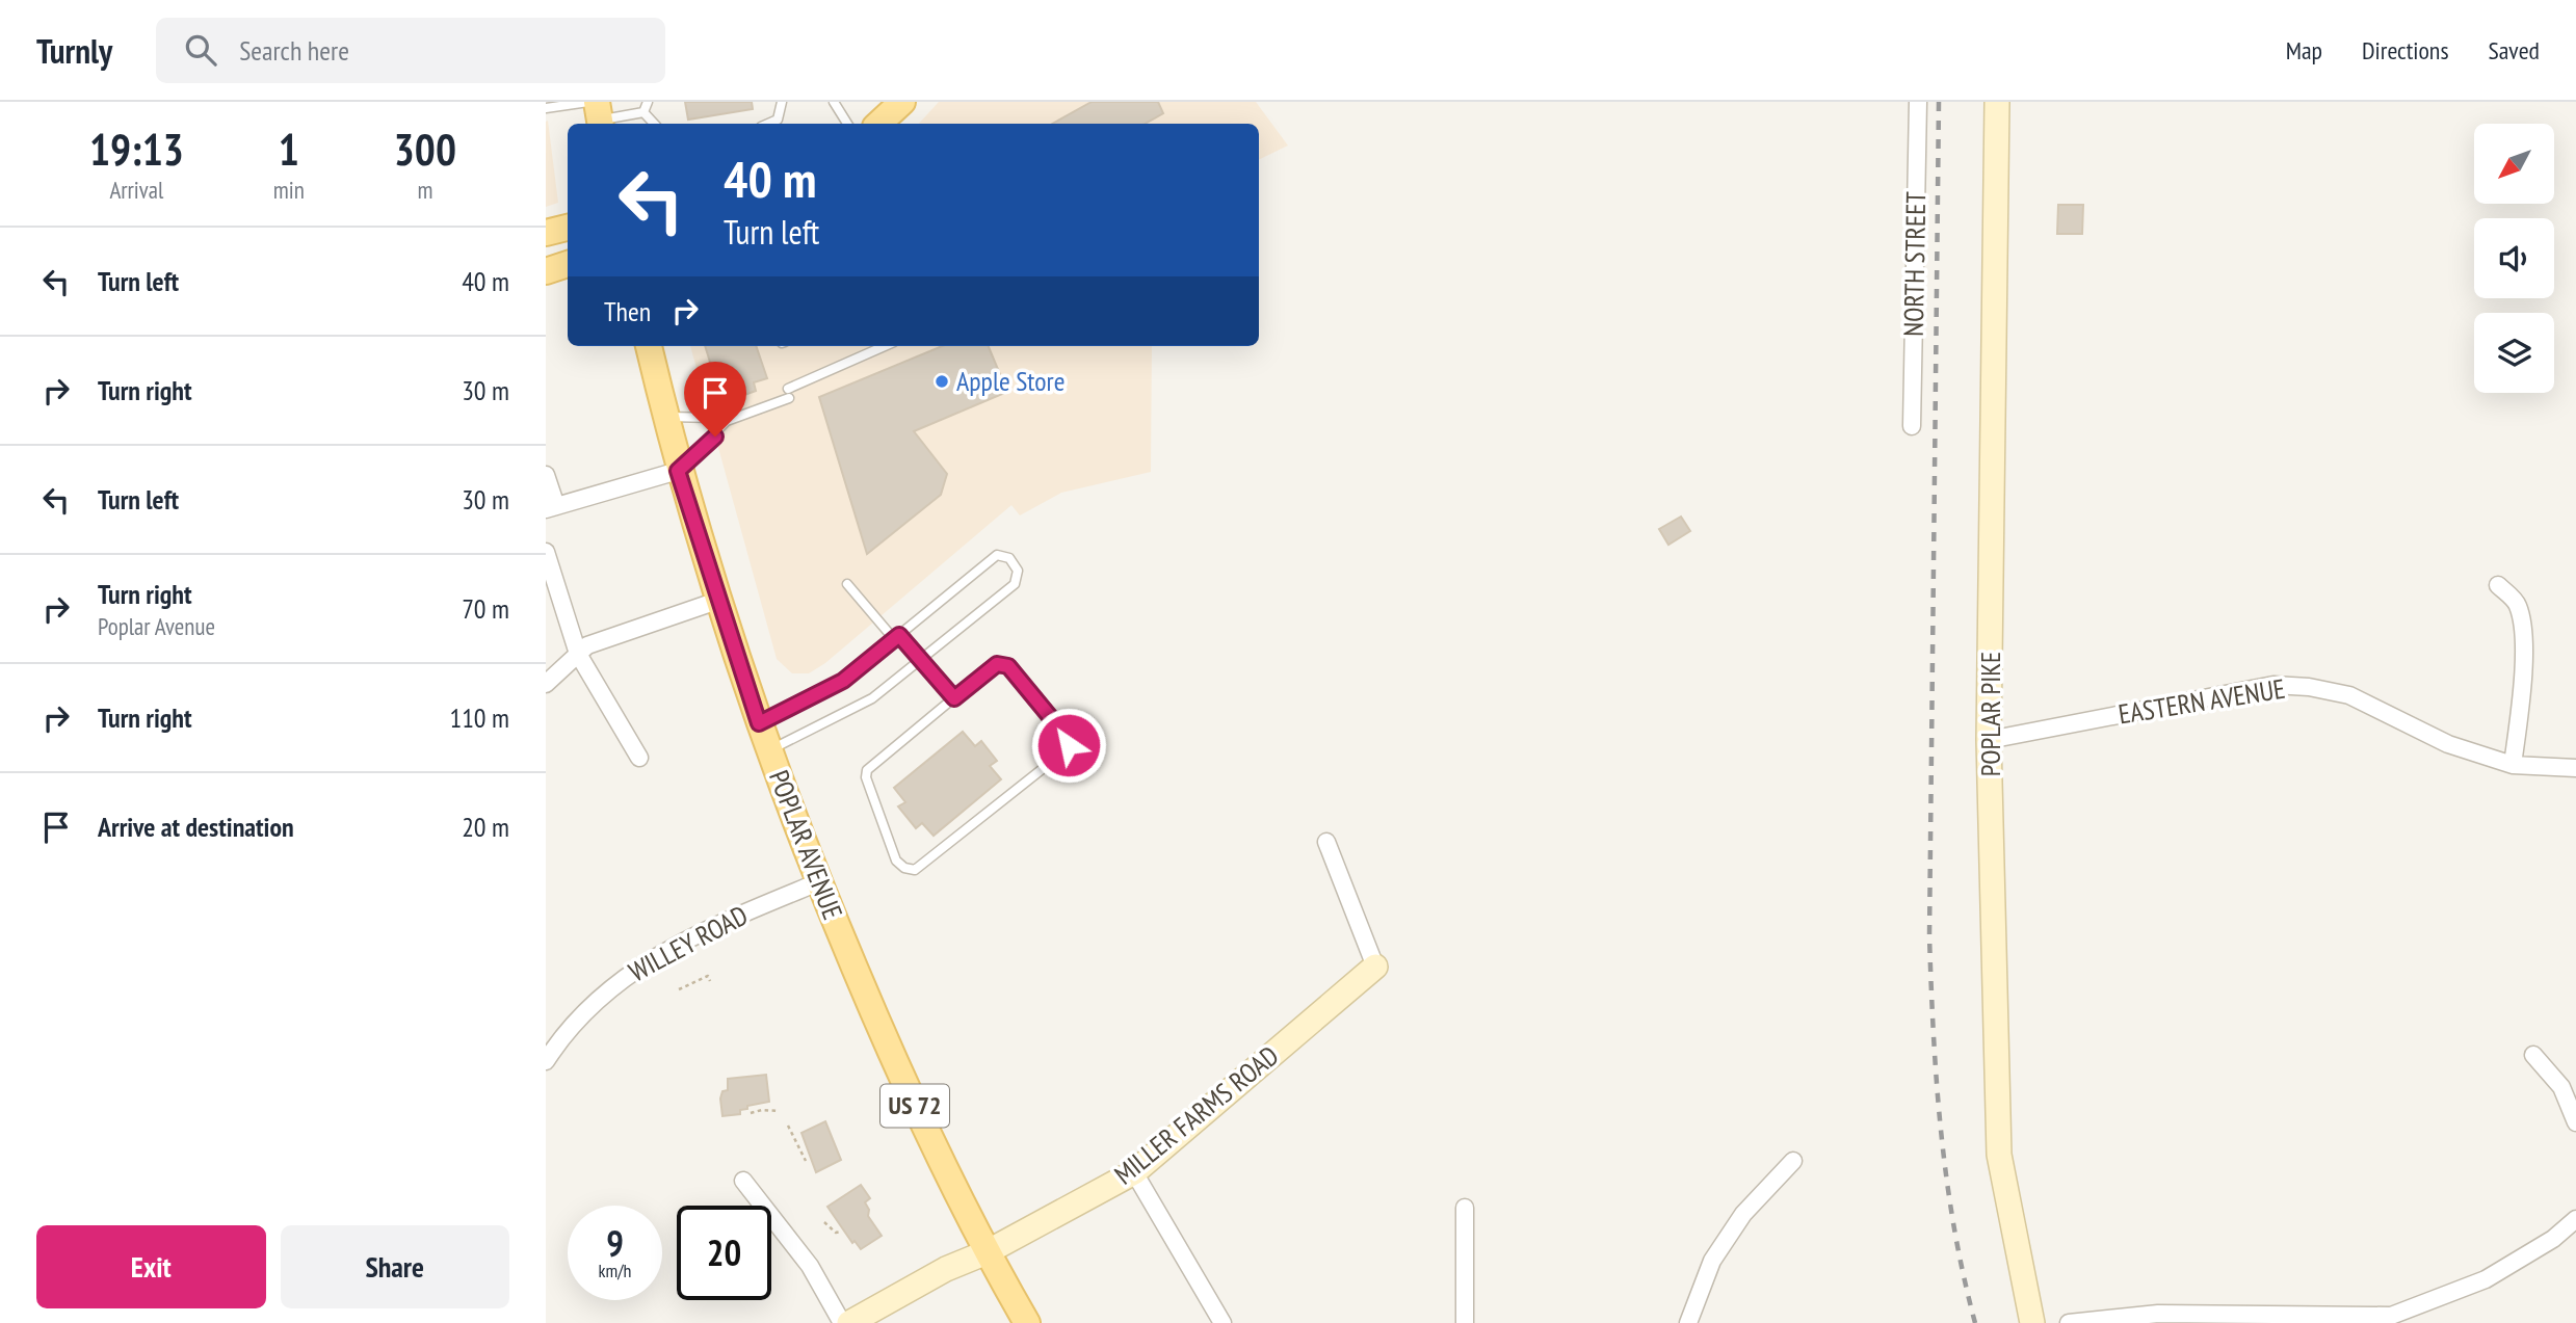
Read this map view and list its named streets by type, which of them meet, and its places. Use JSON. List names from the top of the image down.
{
  "streets": {
    "main road": [
      "POPLAR PIKE",
      "POPLAR AVENUE",
      "US 72",
      "MILLER FARMS ROAD"
    ],
    "street": ["NORTH STREET", "EASTERN AVENUE", "WILLEY ROAD"]
  },
  "crossings": [
    ["EASTERN AVENUE", "POPLAR PIKE"],
    ["POPLAR AVENUE", "WILLEY ROAD"],
    ["POPLAR AVENUE", "MILLER FARMS ROAD"]
  ],
  "places": ["Apple Store"],
  "north": "bottom left",
  "page": {
    "header": "Turnly",
    "search": "Search here",
    "nav": ["Map", "Directions", "Saved"],
    "eta": [
      "19:13",
      "Arrival",
      "1",
      "min",
      "300",
      "m"
    ],
    "turn": ["40 m", "Turn left"],
    "list": [
      {
        "name": "Turn left",
        "value": "40 m"
      },
      {
        "name": "Turn right",
        "value": "30 m"
      },
      {
        "name": "Turn left",
        "value": "30 m"
      },
      {
        "name": "Turn right",
        "note": "Poplar Avenue",
        "value": "70 m"
      },
      {
        "name": "Turn right",
        "value": "110 m"
      },
      {
        "name": "Arrive at destination",
        "value": "20 m"
      }
    ],
    "then": "Then",
    "speed": "9 km/h",
    "limit": "20",
    "buttons": ["Exit", "Share"]
  }
}
